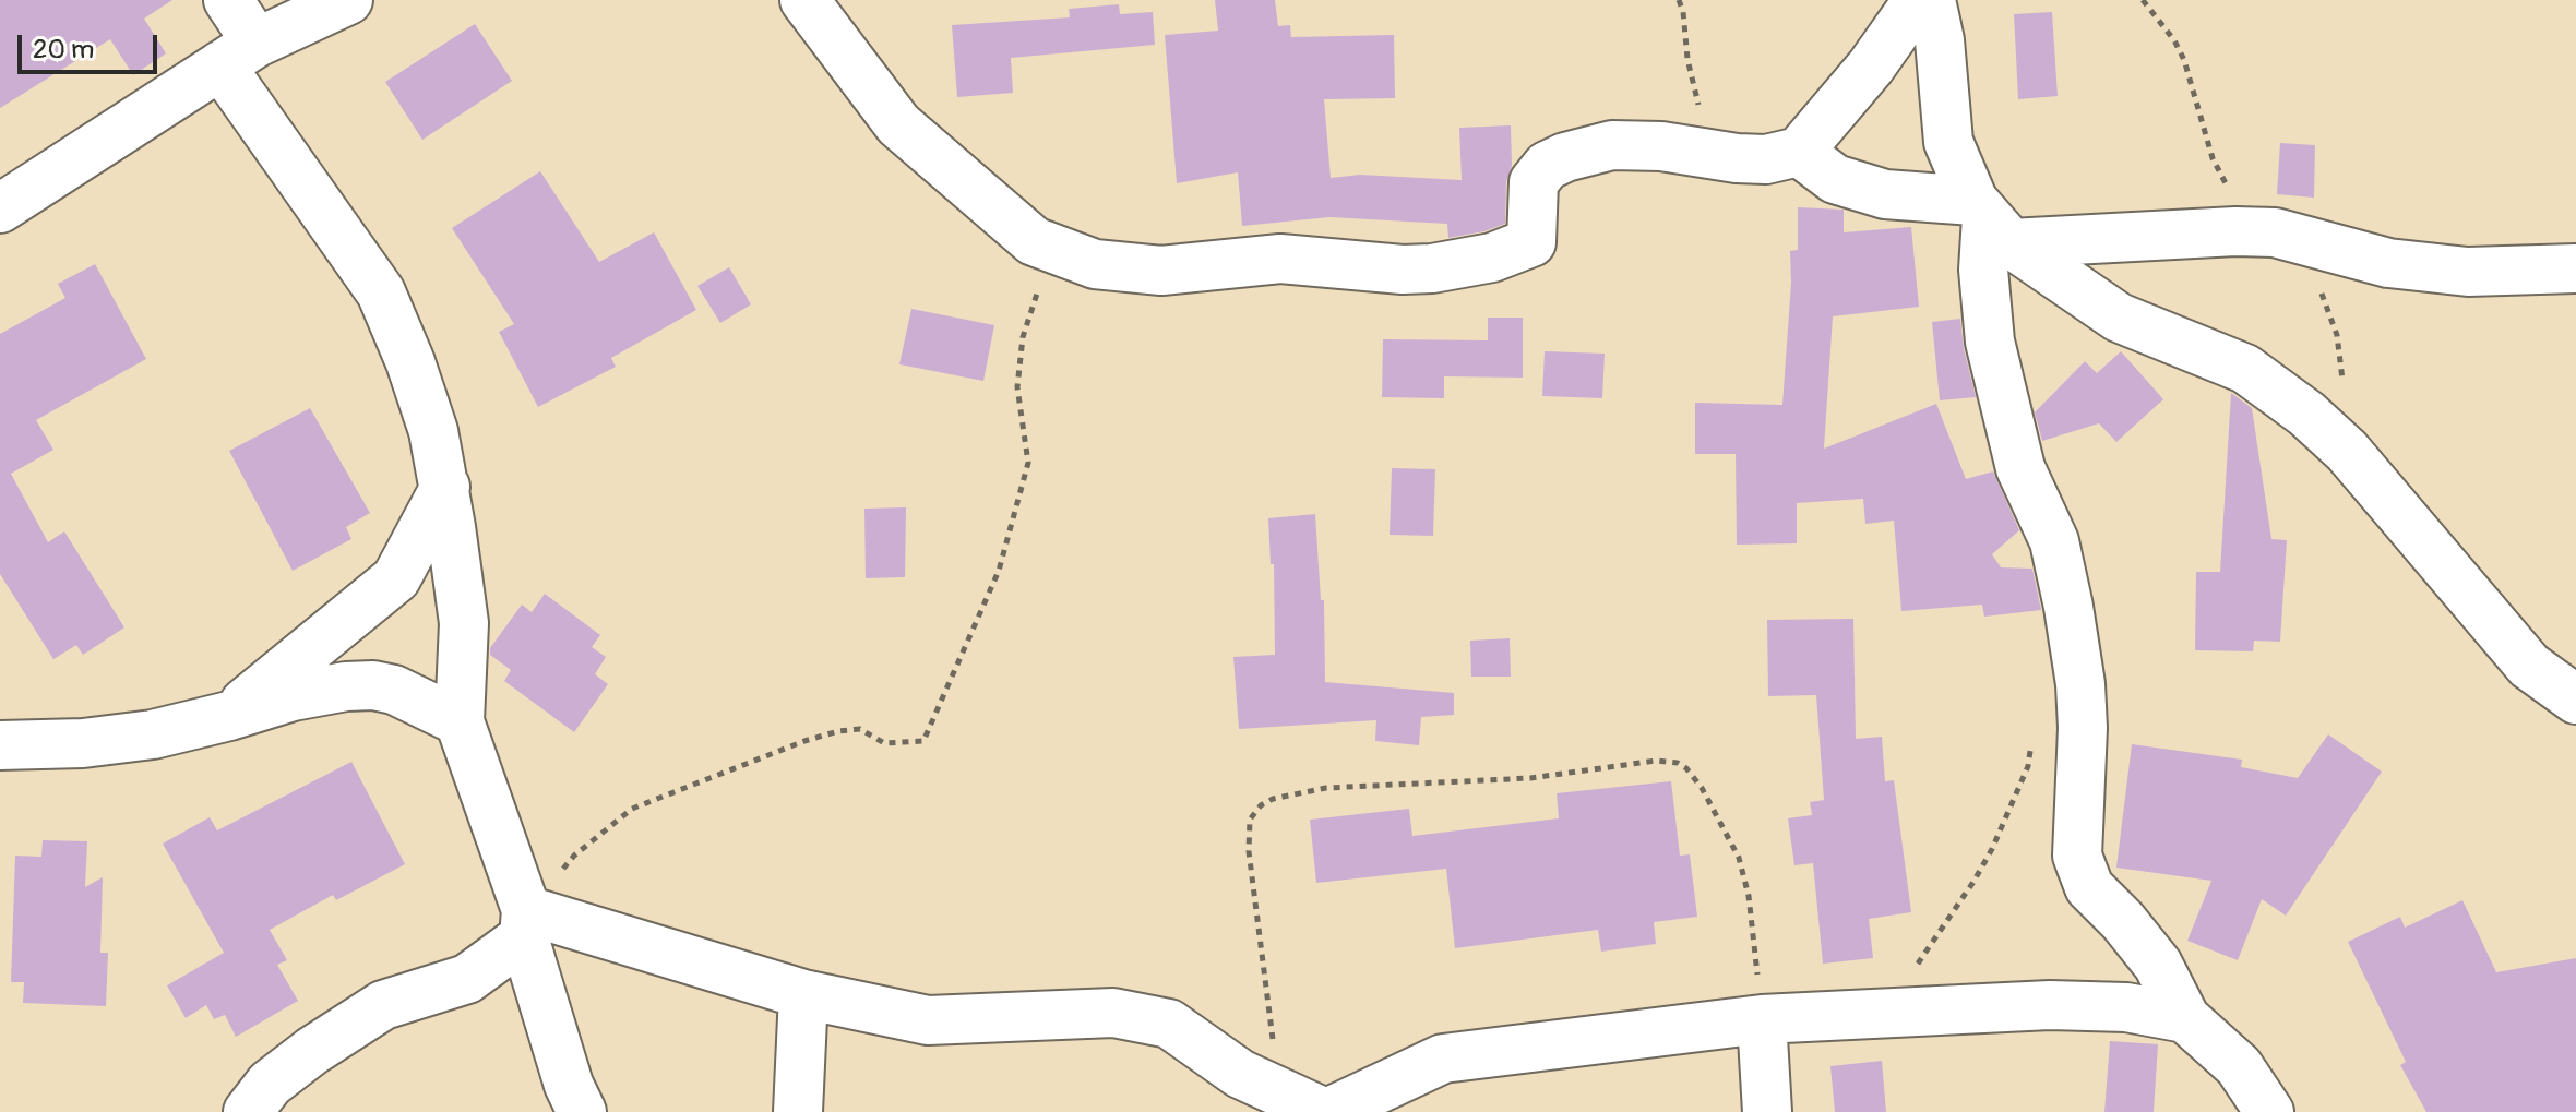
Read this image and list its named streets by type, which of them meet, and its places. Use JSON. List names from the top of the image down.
{
  "scale_bar": "20 m"
}
